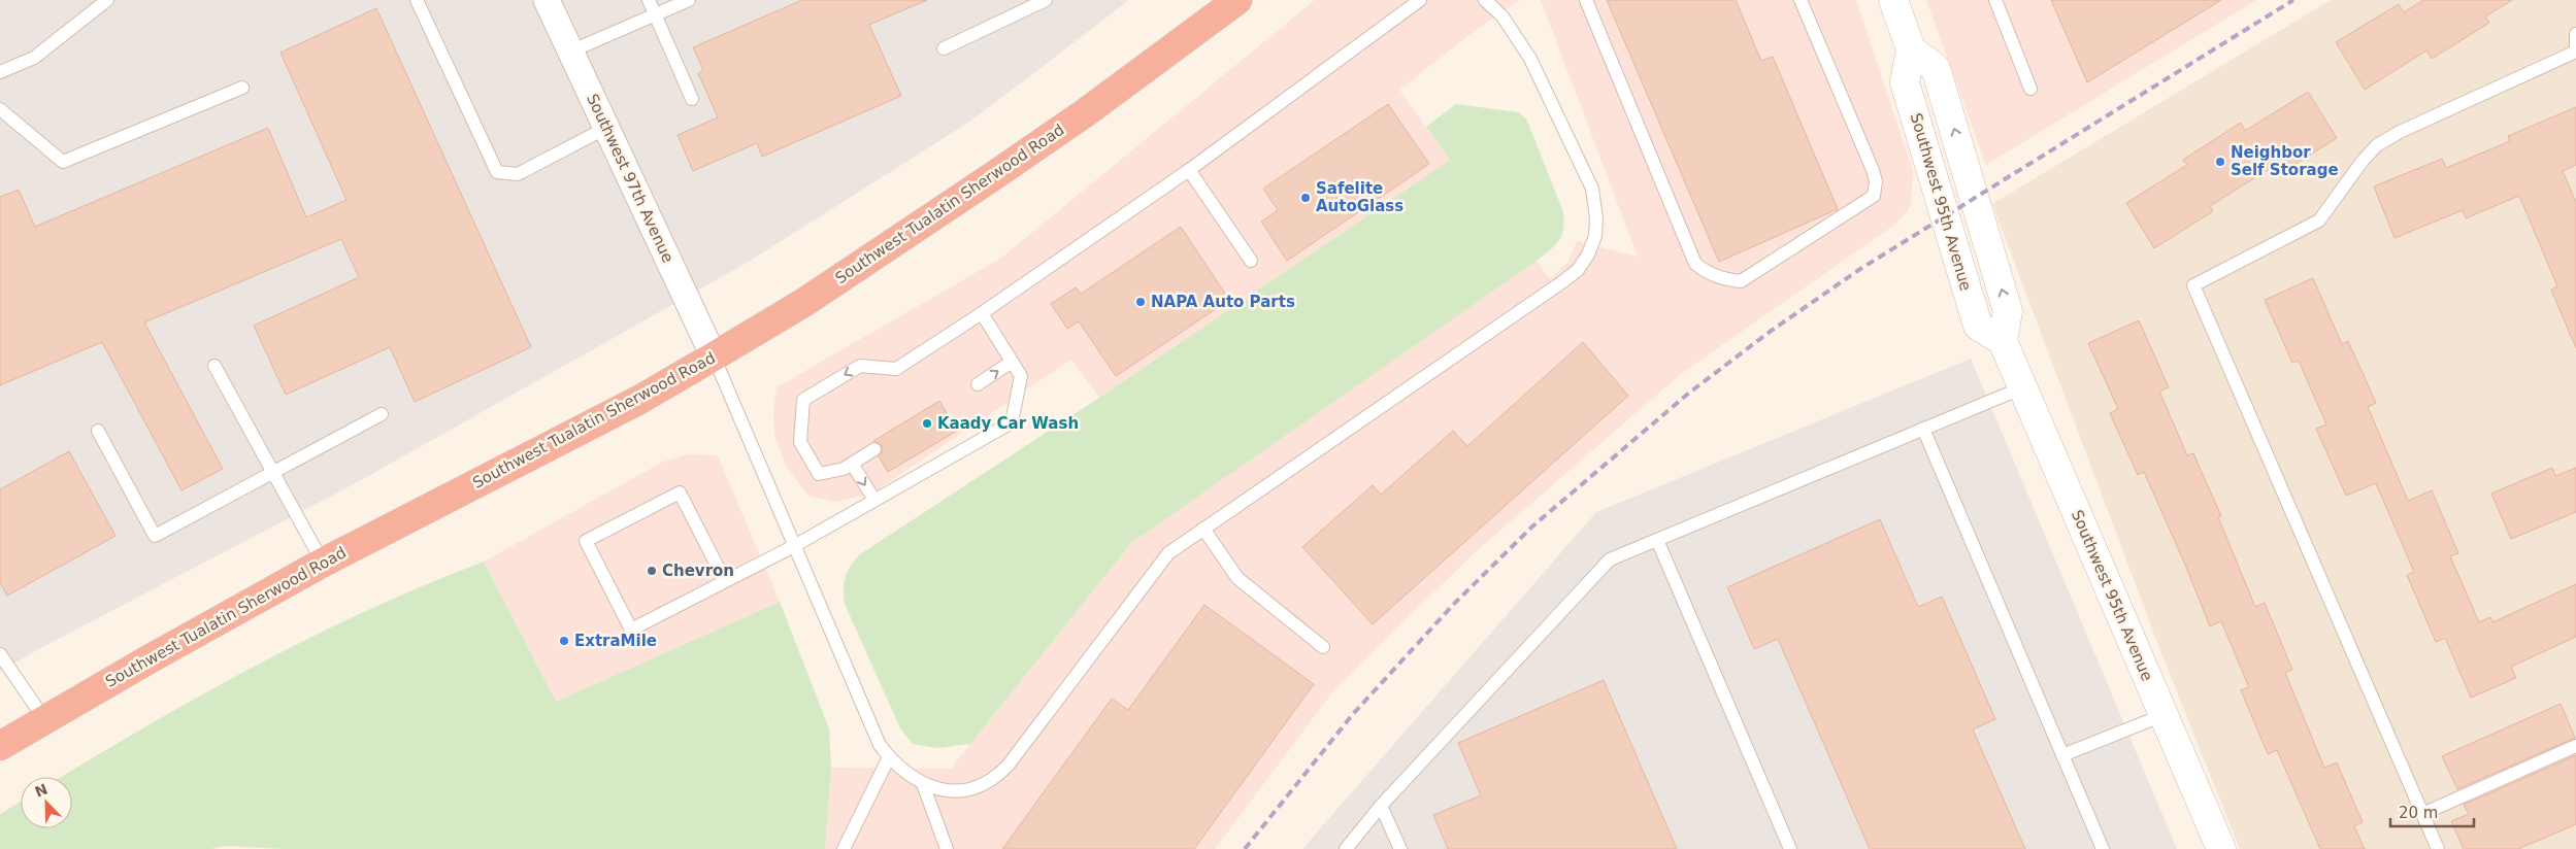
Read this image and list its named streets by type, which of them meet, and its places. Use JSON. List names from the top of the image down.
{
  "streets": {
    "highway": ["Southwest Tualatin Sherwood Road"],
    "street": ["Southwest 97th Avenue", "Southwest 95th Avenue"]
  },
  "crossings": [
    ["Southwest 97th Avenue", "Southwest Tualatin Sherwood Road"]
  ],
  "places": [
    "Neighbor Self Storage",
    "Safelite AutoGlass",
    "NAPA Auto Parts",
    "Kaady Car Wash",
    "Chevron",
    "ExtraMile"
  ],
  "scale_bar": "20 m",
  "north": "top left"
}
